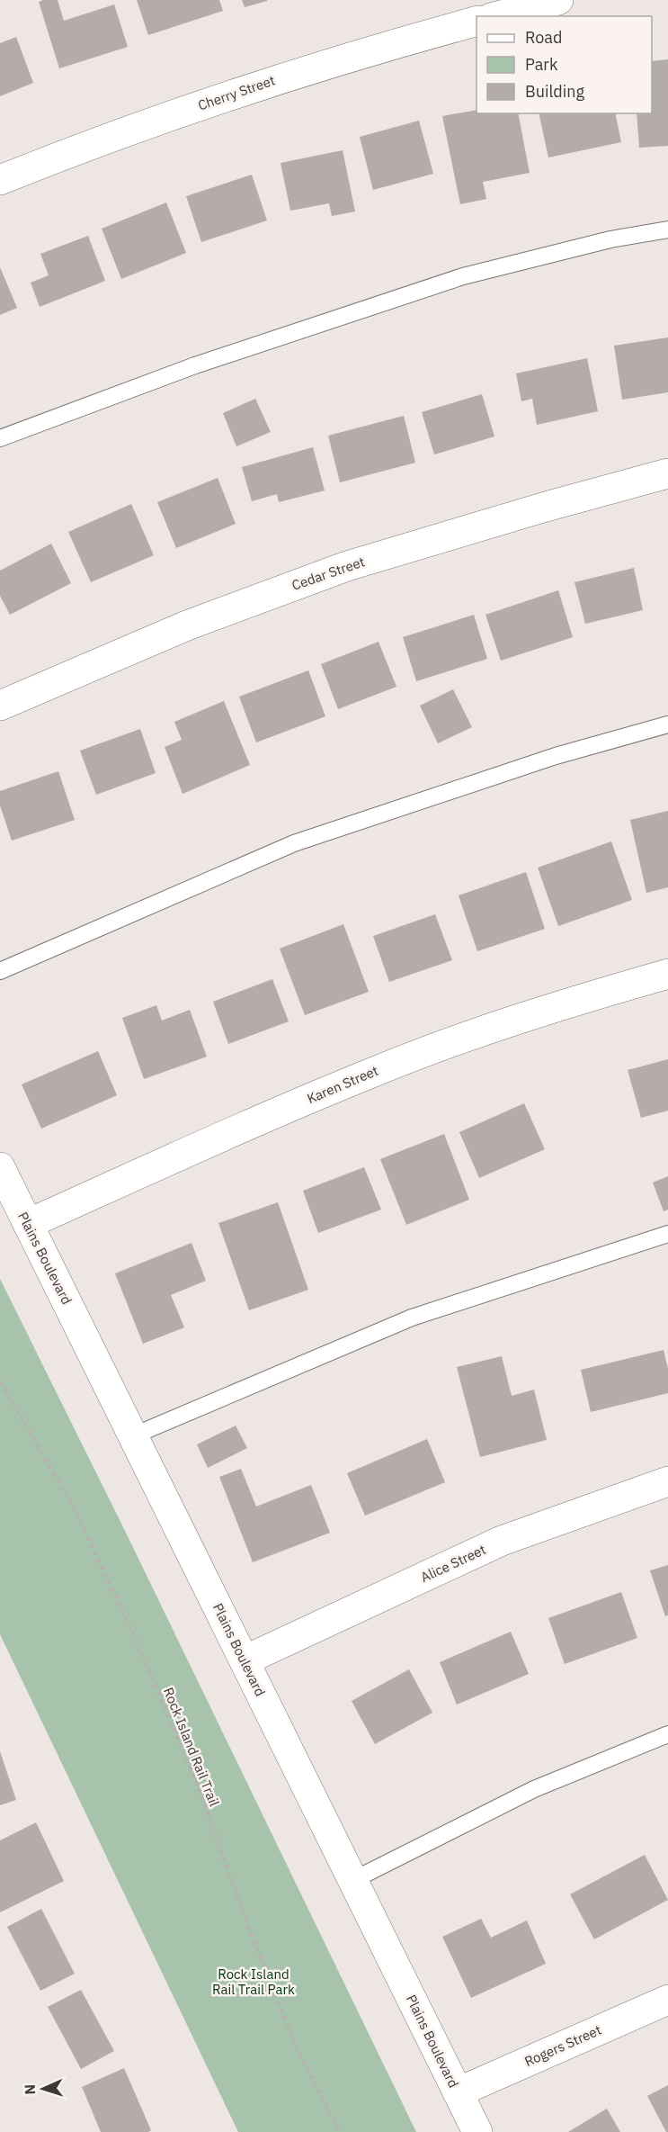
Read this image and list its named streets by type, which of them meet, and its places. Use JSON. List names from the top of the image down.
{
  "streets": {
    "street": [
      "Cherry Street",
      "Cedar Street",
      "Karen Street",
      "Plains Boulevard",
      "Alice Street",
      "Rogers Street"
    ],
    "path": ["Rock Island Rail Trail"]
  },
  "crossings": [
    ["Karen Street", "Plains Boulevard"],
    ["Plains Boulevard", "Alice Street"],
    ["Plains Boulevard", "Rogers Street"]
  ],
  "parks": ["Rock Island Rail Trail Park"],
  "legend": ["Road", "Park", "Building"],
  "north": "left"
}
